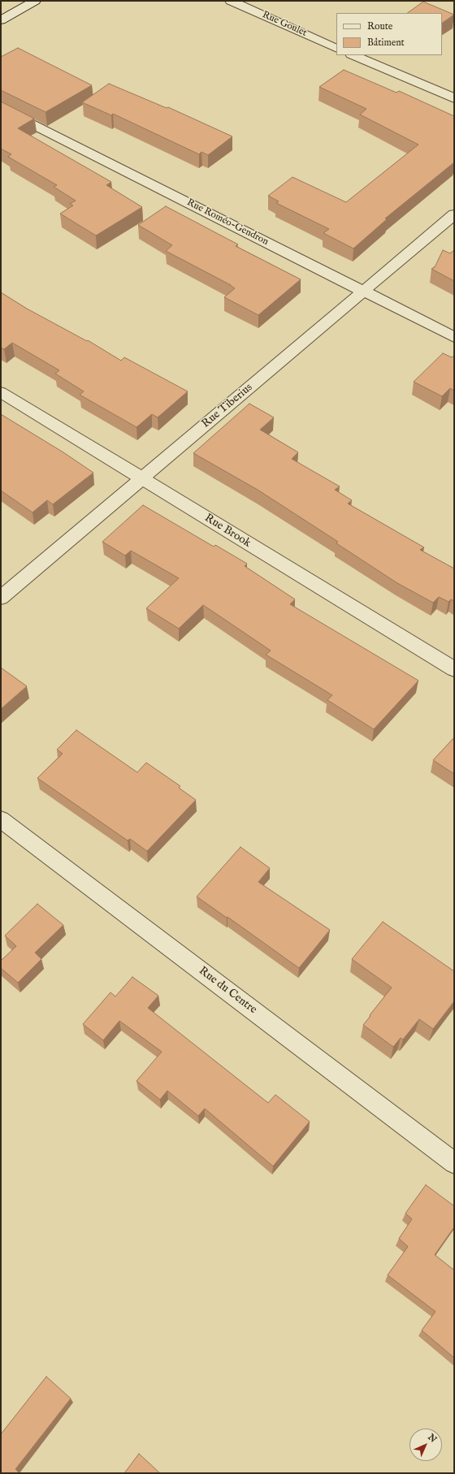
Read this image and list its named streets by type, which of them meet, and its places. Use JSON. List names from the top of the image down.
{
  "streets": {
    "street": [
      "Rue Goulet",
      "Rue Roméo-Gendron",
      "Rue Tiberius",
      "Rue Brook",
      "Rue du Centre"
    ]
  },
  "crossings": [
    ["Rue Roméo-Gendron", "Rue Tiberius"],
    ["Rue Tiberius", "Rue Brook"]
  ],
  "legend": ["Route", "Bâtiment"],
  "north": "top right"
}
